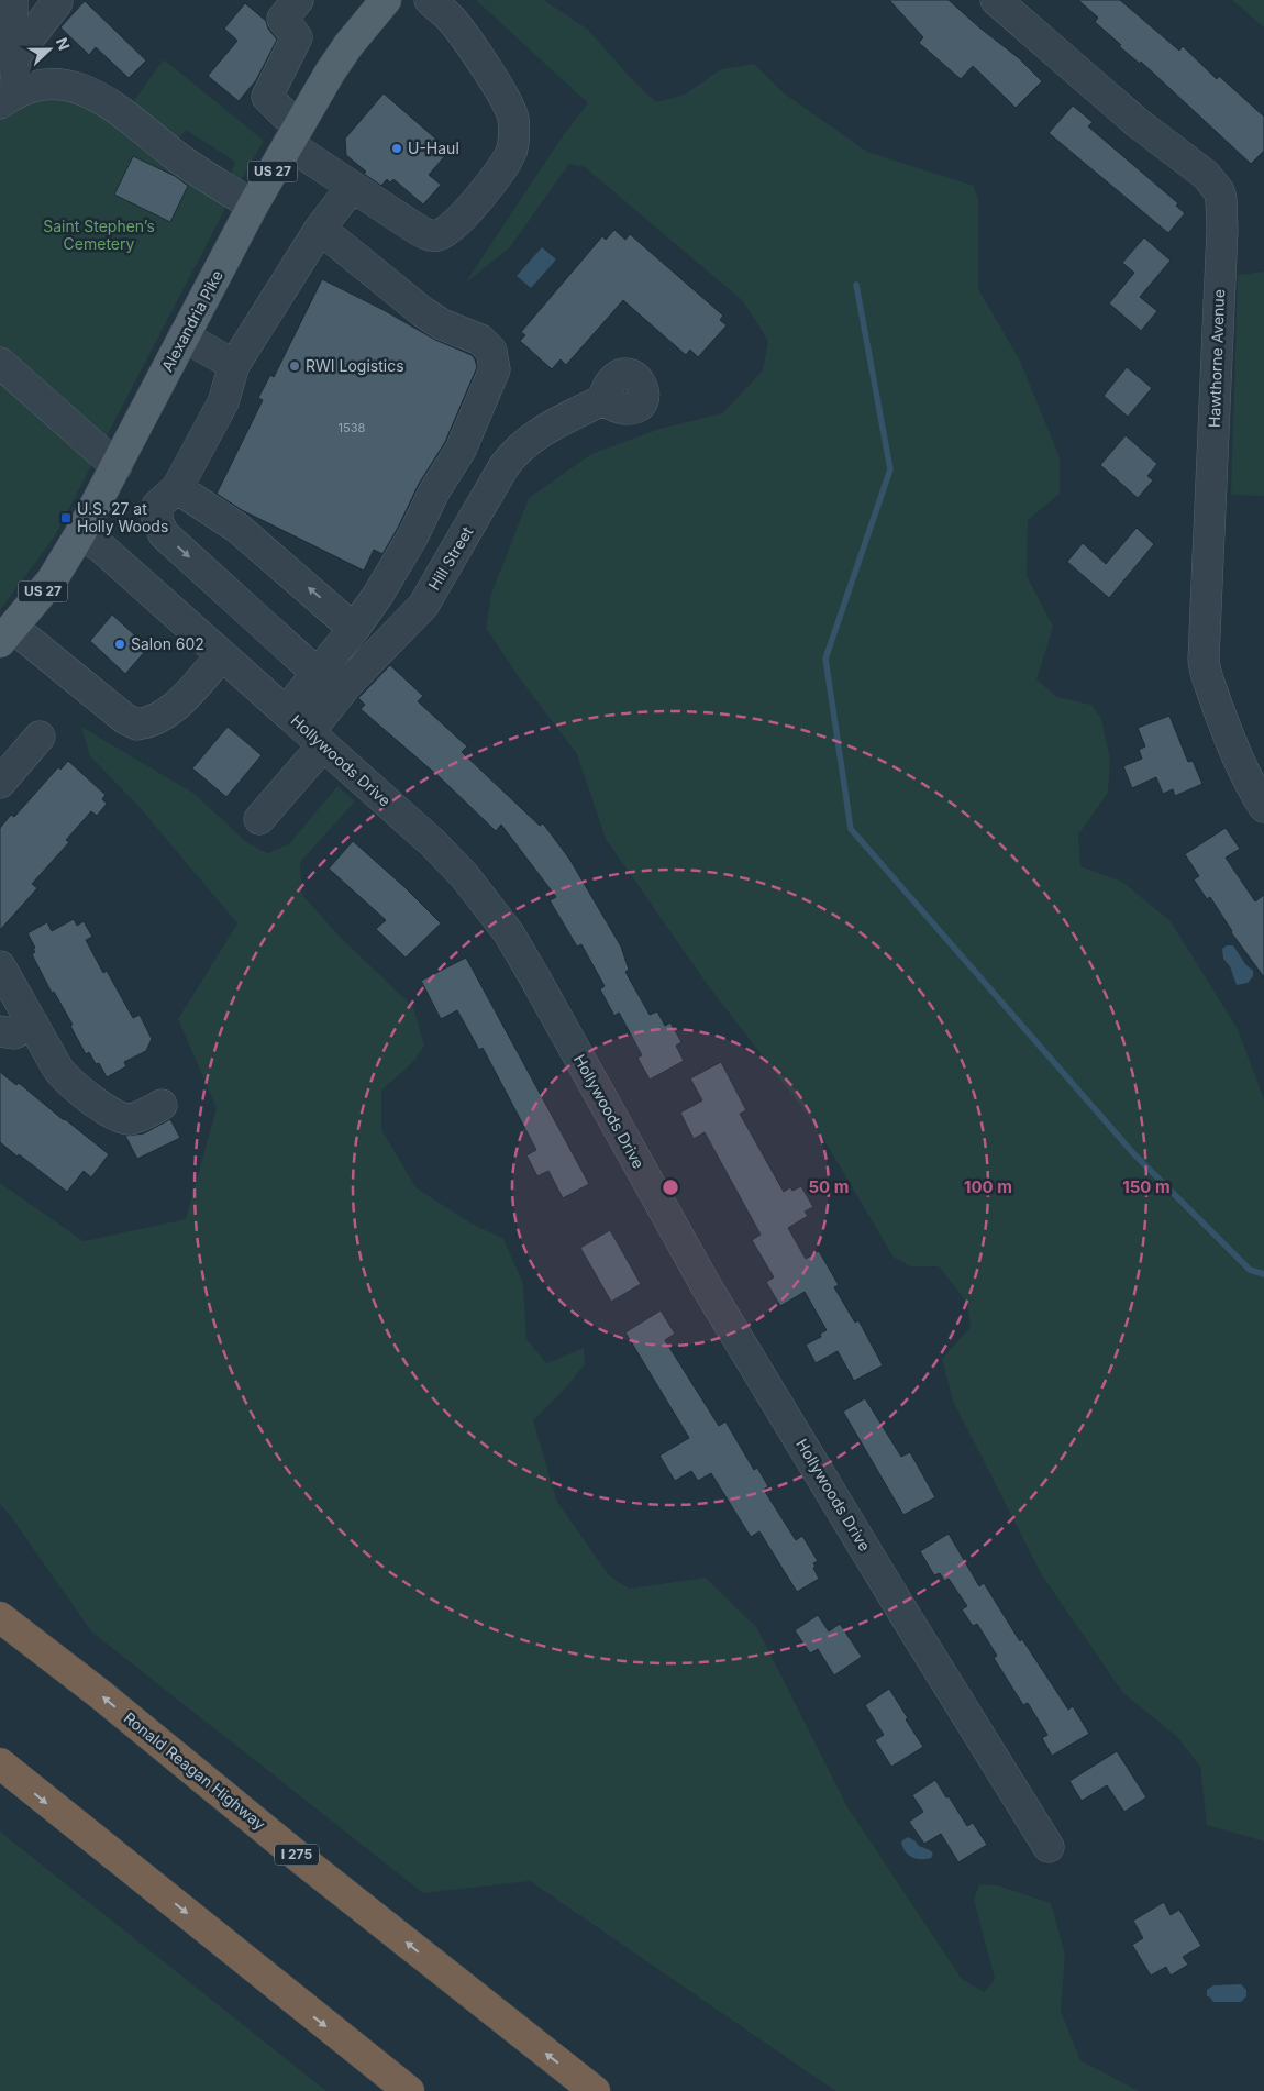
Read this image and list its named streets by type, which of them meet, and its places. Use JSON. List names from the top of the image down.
{
  "streets": {
    "highway": ["Ronald Reagan Highway", "I 275"],
    "main road": ["US 27", "Alexandria Pike"],
    "street": ["Hawthorne Avenue", "Hill Street", "Hollywoods Drive"]
  },
  "crossings": [
    ["Alexandria Pike", "Hollywoods Drive"],
    ["Hill Street", "Hollywoods Drive"]
  ],
  "parks": ["Saint Stephen’s Cemetery"],
  "places": {
    "other": ["U-Haul", "RWI Logistics", "Salon 602"],
    "transit": ["U.S. 27 at Holly Woods"]
  },
  "house_numbers": ["1538"],
  "north": "right",
  "rings": ["50 m", "100 m", "150 m"]
}
